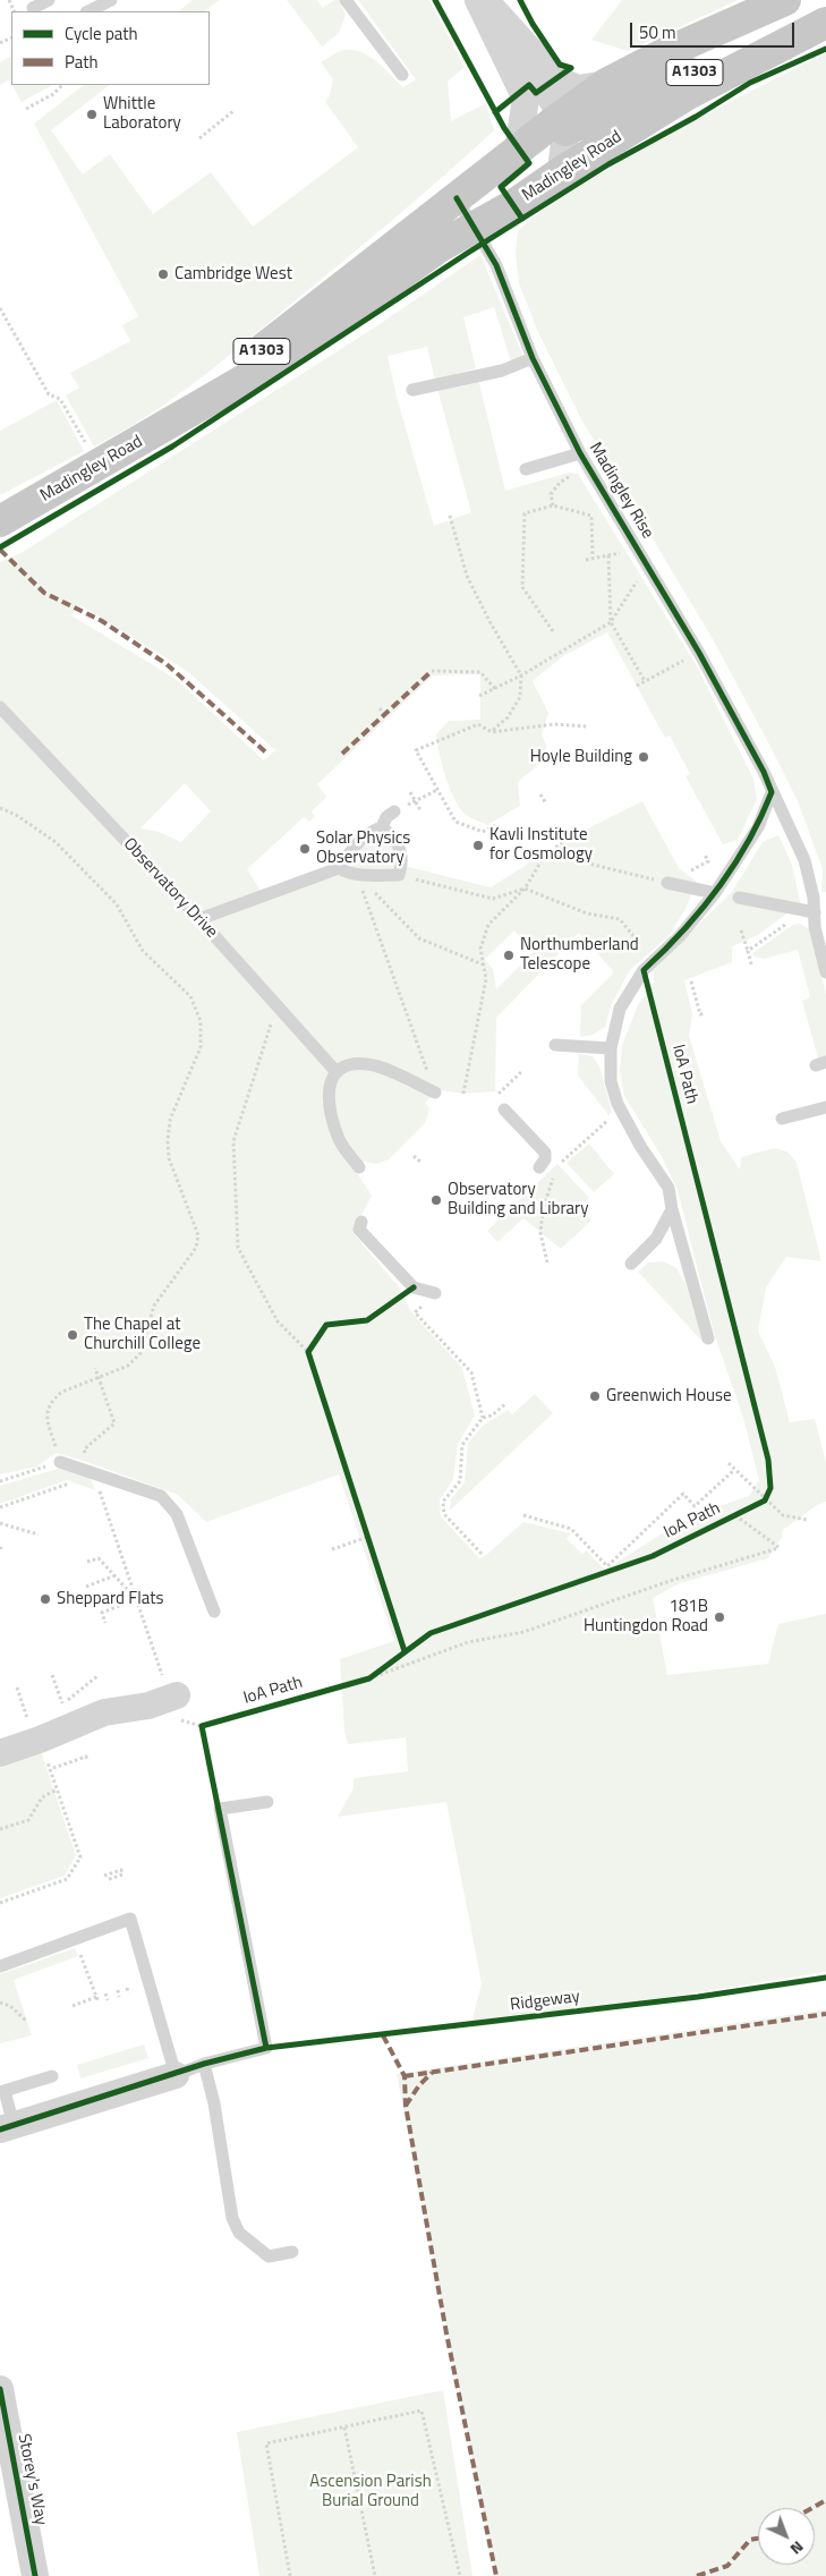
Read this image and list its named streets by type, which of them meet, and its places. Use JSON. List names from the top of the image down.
{
  "streets": {
    "main road": ["A1303", "Madingley Road"],
    "street": ["Storey's Way"],
    "lane": ["Madingley Rise", "Observatory Drive"],
    "cycle path": ["IoA Path", "Ridgeway"]
  },
  "crossings": [
    ["A1303", "Madingley Road"],
    ["Madingley Road", "Madingley Rise"]
  ],
  "parks": ["Ascension Parish Burial Ground"],
  "places": [
    "Whittle Laboratory",
    "Cambridge West",
    "Hoyle Building",
    "Kavli Institute for Cosmology",
    "Solar Physics Observatory",
    "Northumberland Telescope",
    "Observatory Building and Library",
    "The Chapel at Churchill College",
    "Greenwich House",
    "Sheppard Flats",
    "181B Huntingdon Road"
  ],
  "legend": ["Cycle path", "Path"],
  "scale_bar": "50 m",
  "north": "bottom right"
}
